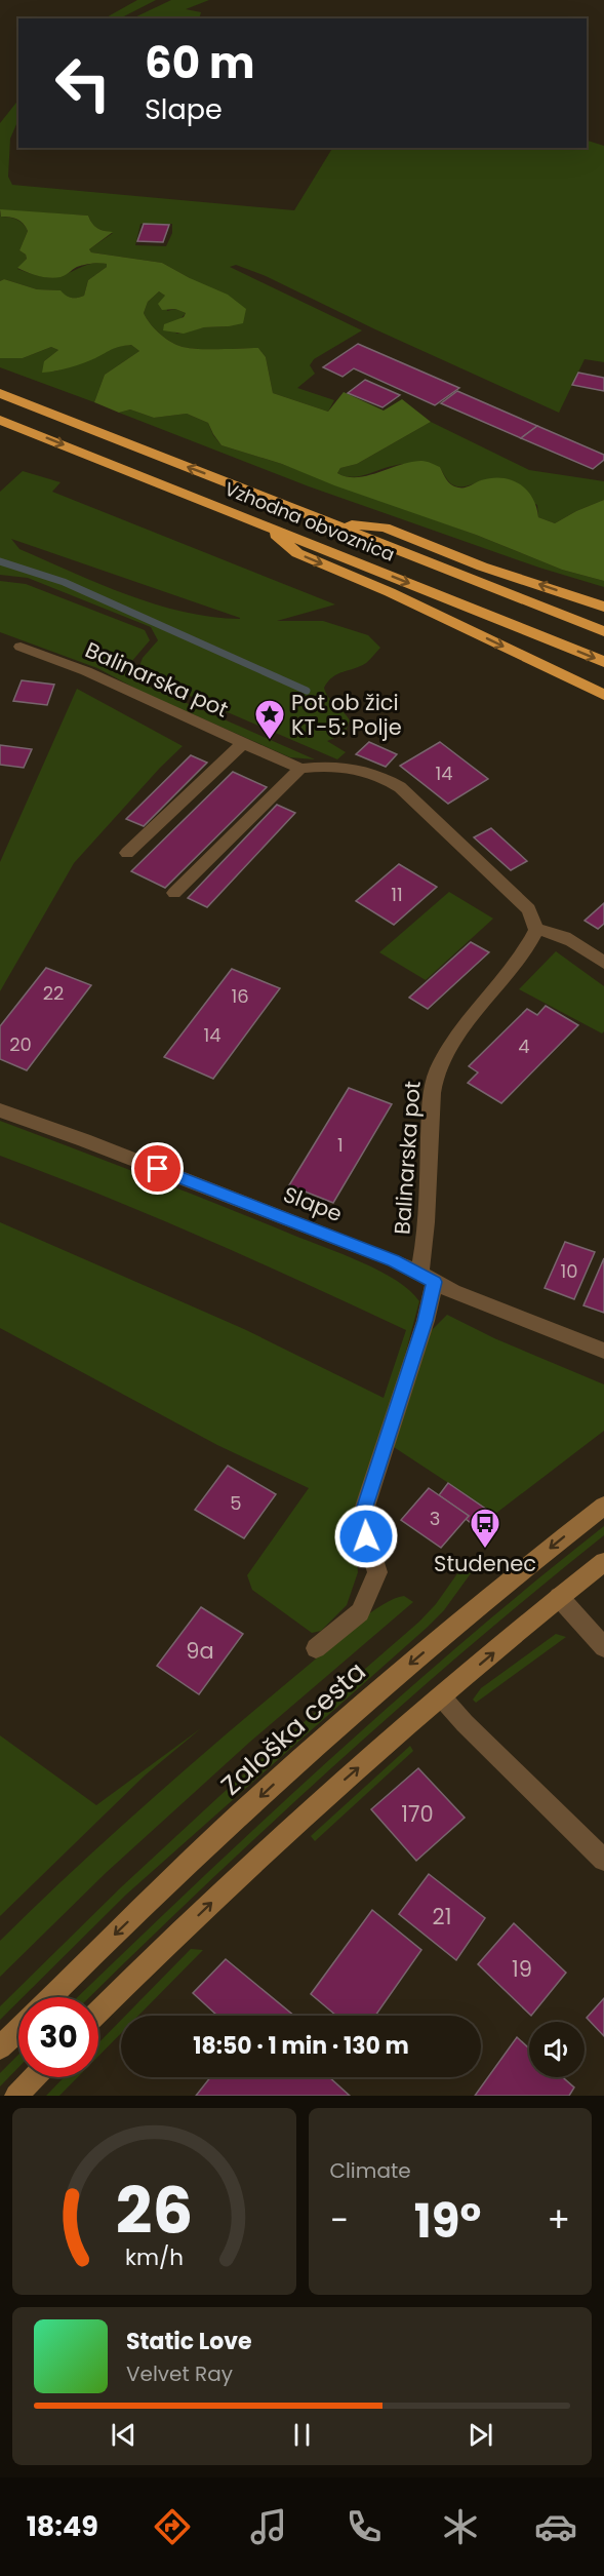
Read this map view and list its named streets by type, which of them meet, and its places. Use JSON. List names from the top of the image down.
{
  "streets": {
    "highway": ["Vzhodna obvoznica"],
    "main road": ["Zaloška cesta"],
    "street": ["Balinarska pot", "Slape"]
  },
  "crossings": [
    ["Balinarska pot", "Slape"]
  ],
  "places": {
    "place": ["Pot ob žici KT-5: Polje"],
    "bus stop": ["Studenec"]
  },
  "house_numbers": [
    "14",
    "11",
    "22",
    "16",
    "14",
    "20",
    "4",
    "1",
    "10",
    "5",
    "3",
    "9a",
    "170",
    "21",
    "19"
  ],
  "page": {
    "turn": ["60 m", "Slape"],
    "limit": "30",
    "trip": "18:50 · 1 min · 130 m",
    "tile": "Climate",
    "heat": ["−", "19°", "+"],
    "song": ["Static Love", "Velvet Ray"],
    "tabs": "18:49",
    "gauge": ["26", "km/h"]
  }
}
